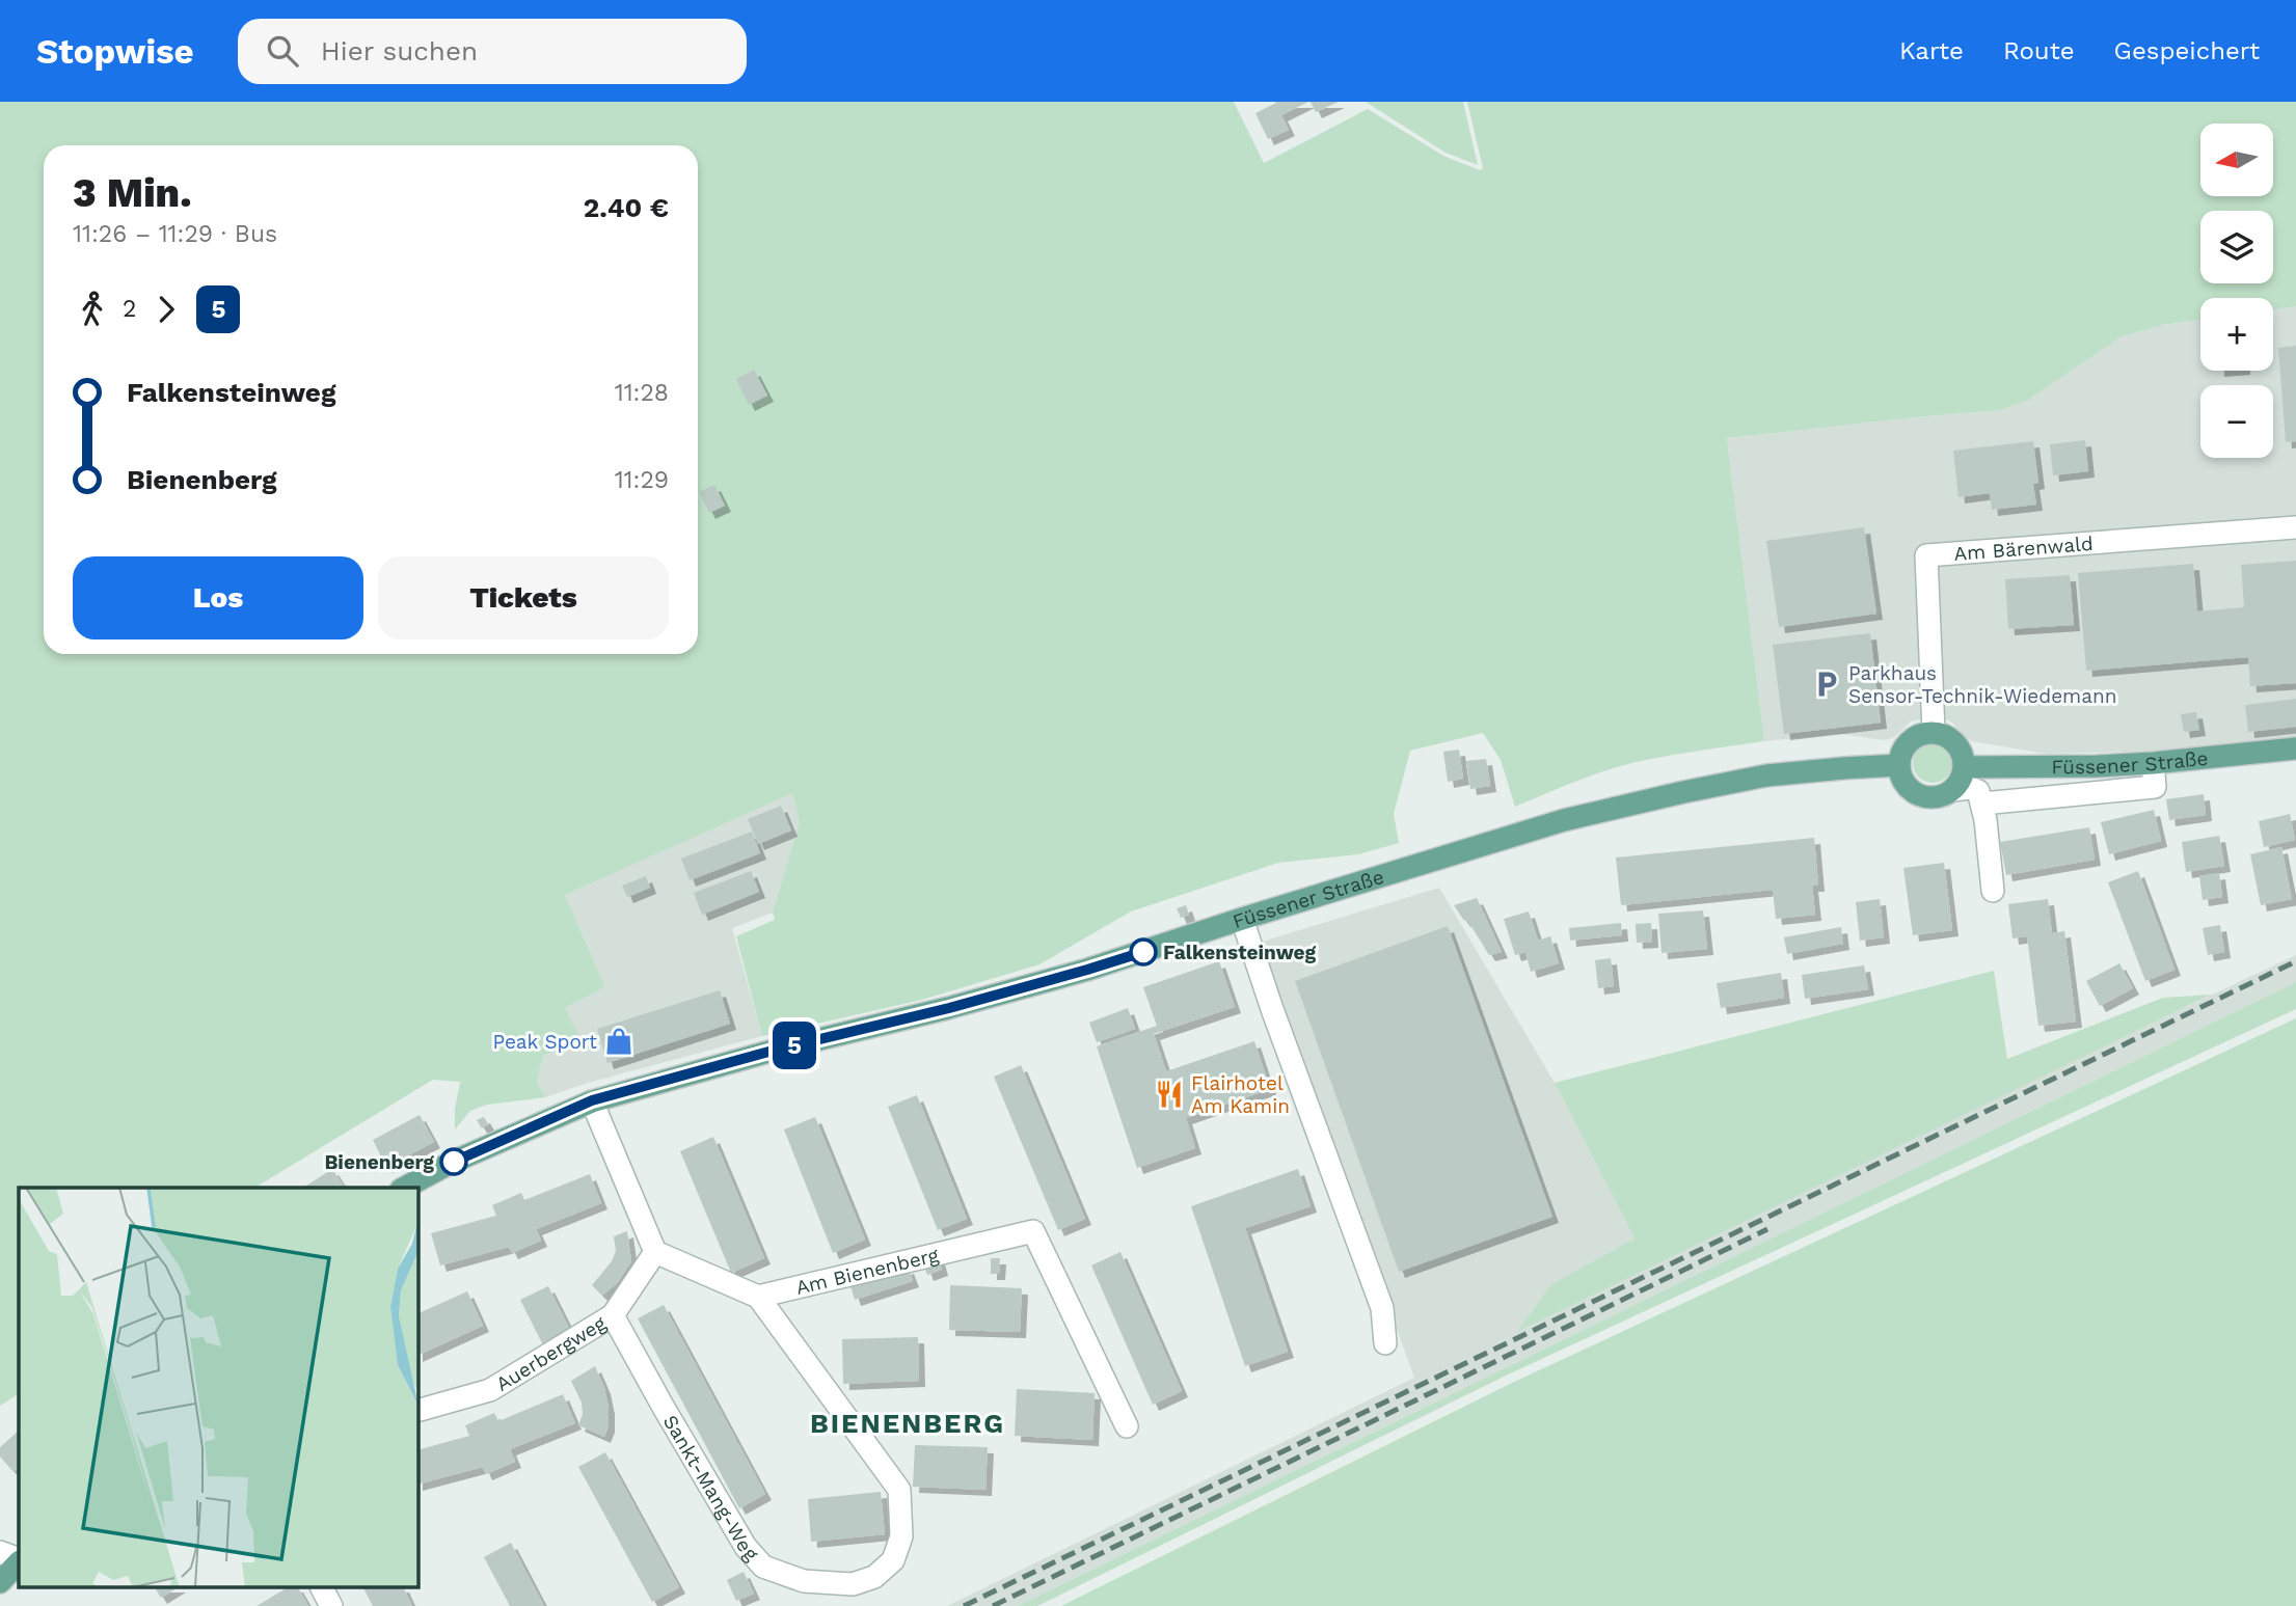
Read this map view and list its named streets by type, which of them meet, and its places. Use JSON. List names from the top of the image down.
{
  "streets": {
    "main road": ["Füssener Straße"],
    "street": [
      "Am Bärenwald",
      "Am Bienenberg",
      "Auerbergweg",
      "Sankt-Mang-Weg"
    ]
  },
  "crossings": [
    ["Am Bärenwald", "Füssener Straße"],
    ["Am Bienenberg", "Sankt-Mang-Weg"],
    ["Auerbergweg", "Sankt-Mang-Weg"]
  ],
  "districts": ["BIENENBERG"],
  "places": {
    "parking": ["Parkhaus Sensor-Technik-Wiedemann"],
    "other": ["Falkensteinweg", "Bienenberg"],
    "shop": ["Peak Sport"],
    "restaurant": ["Flairhotel Am Kamin"]
  },
  "lines": ["bus line 5"],
  "north": "left",
  "page": {
    "header": "Stopwise",
    "search": "Hier suchen",
    "nav": ["Karte", "Route", "Gespeichert"],
    "on_map": "5",
    "map_buttons": ["+", "−"],
    "heading": ["3 Min.", "11:26 – 11:29 · Bus", "2.40 €"],
    "legs": ["2", "5"],
    "list": [
      {
        "name": "Falkensteinweg",
        "value": "11:28"
      },
      {
        "name": "Bienenberg",
        "value": "11:29"
      }
    ],
    "buttons": ["Los", "Tickets"]
  }
}
